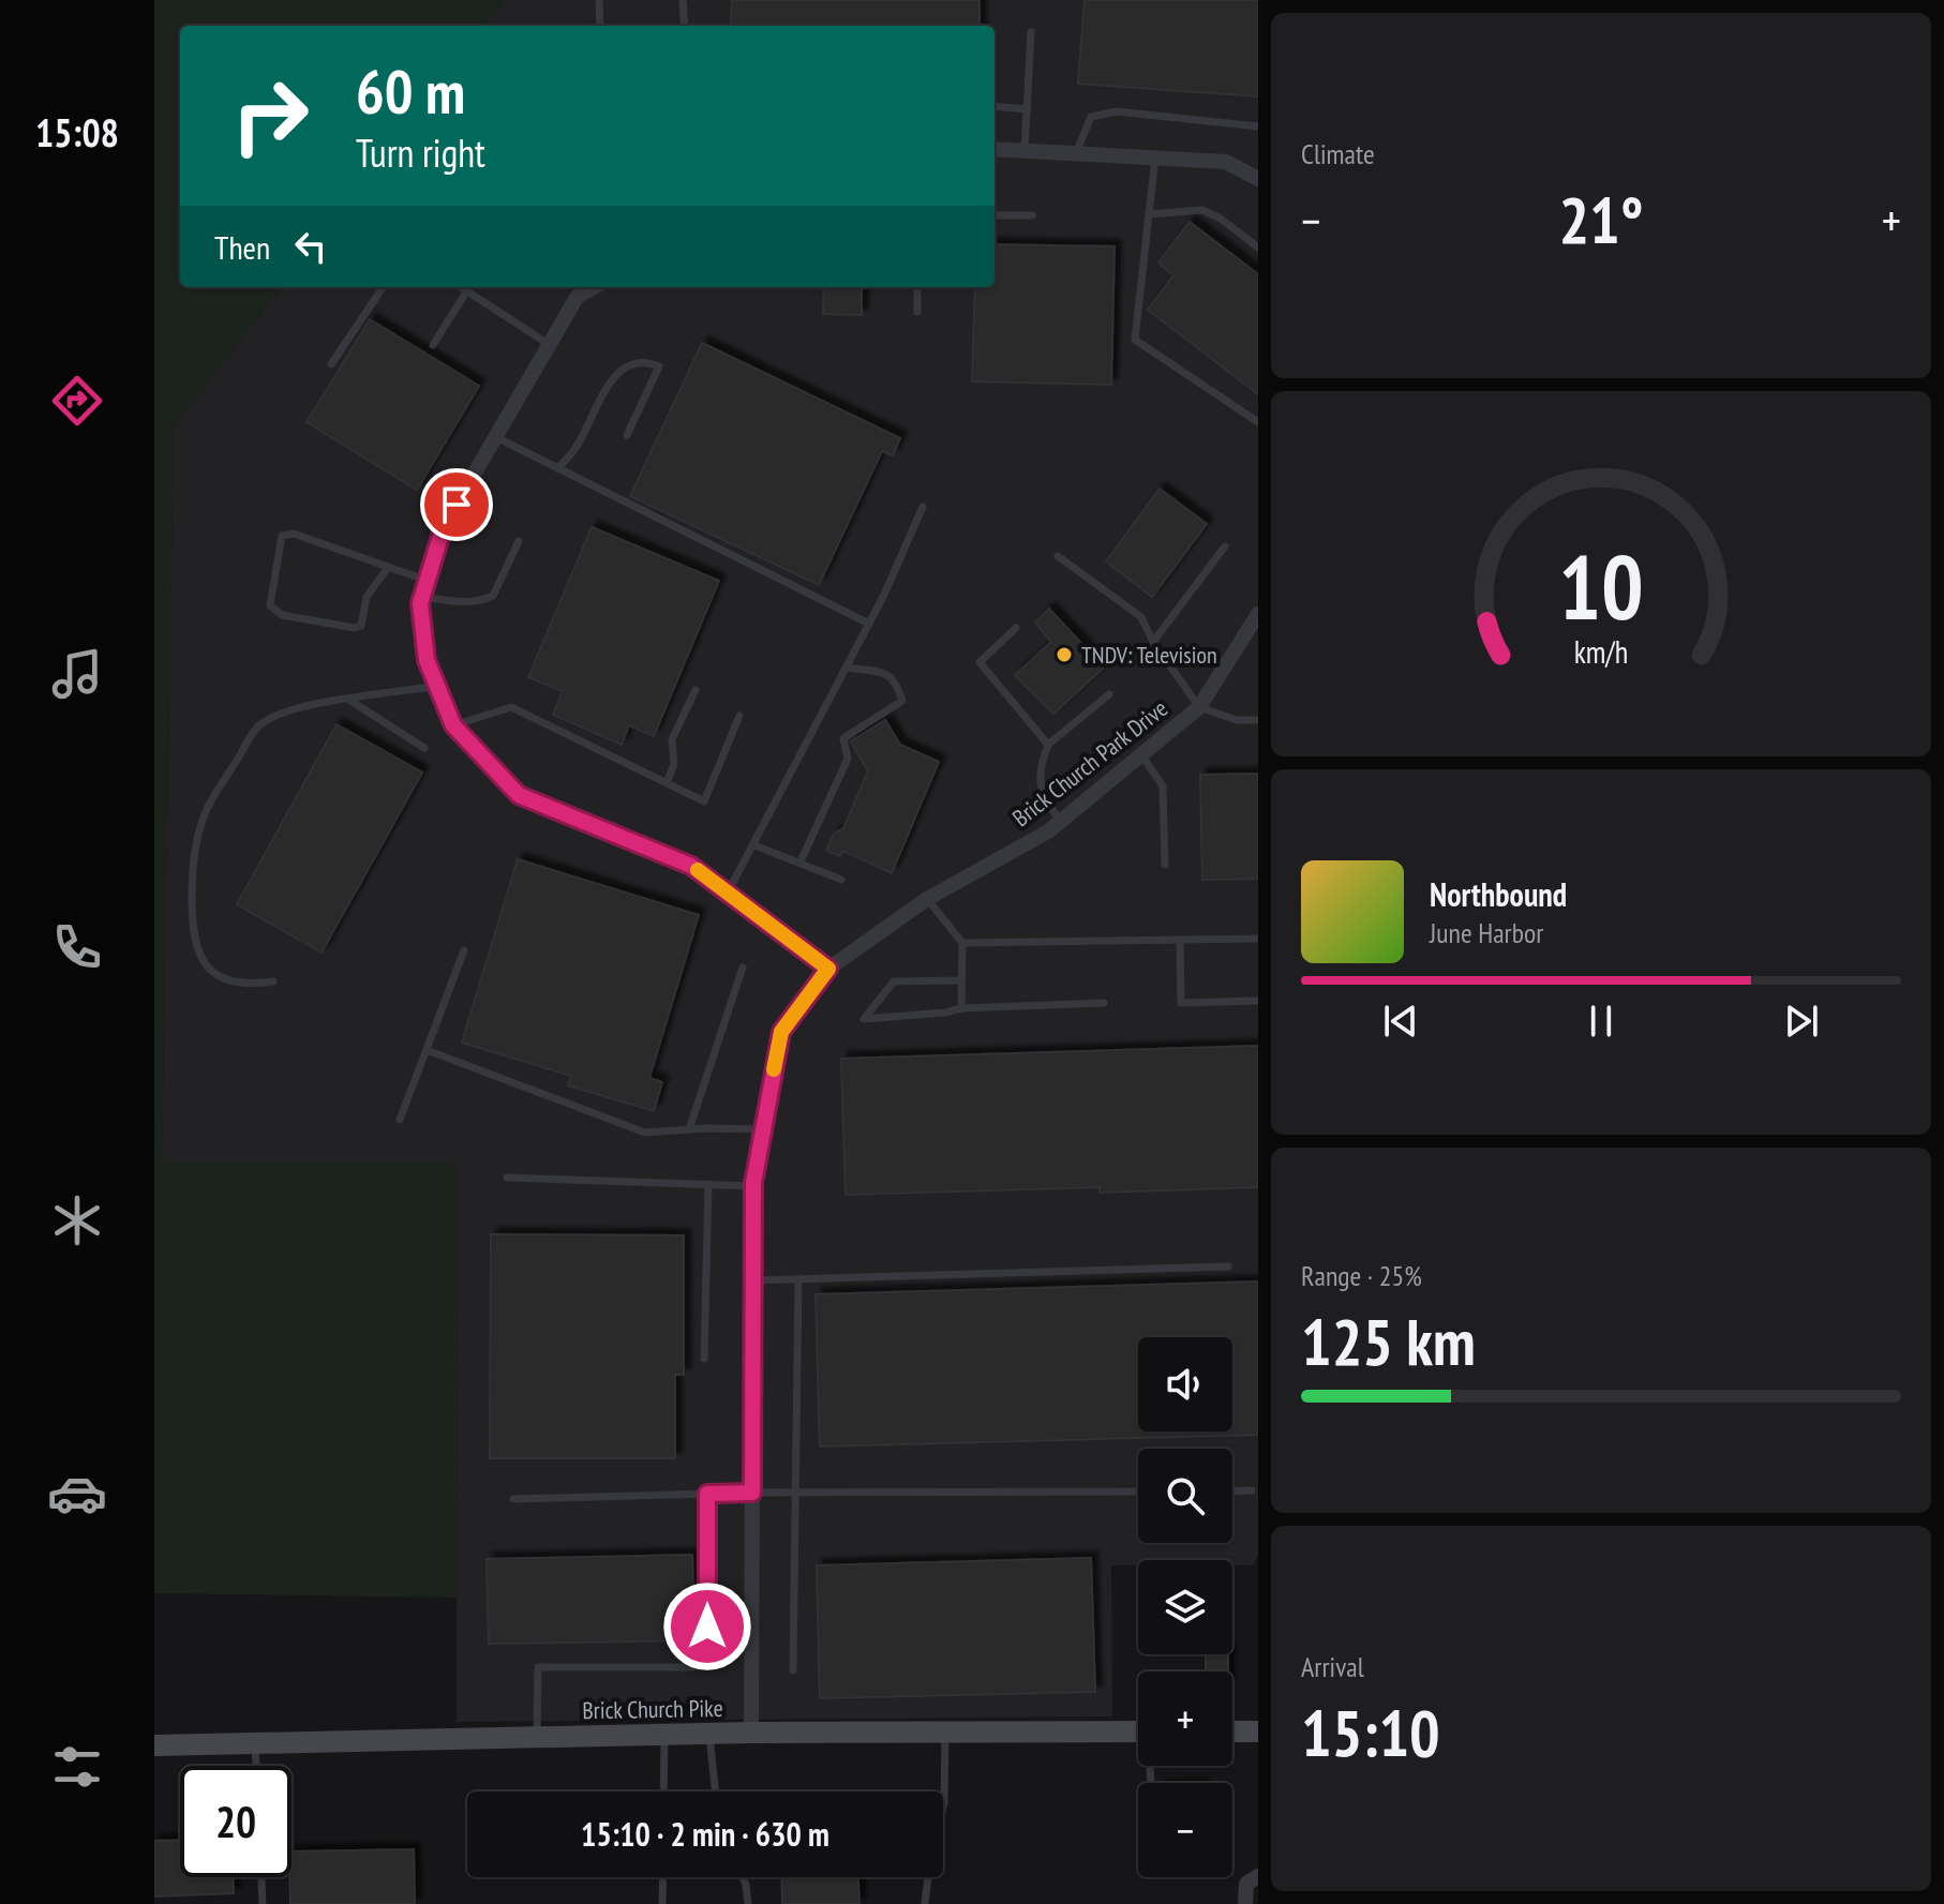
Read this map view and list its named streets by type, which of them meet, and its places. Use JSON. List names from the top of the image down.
{
  "streets": {
    "main road": ["Brick Church Pike"],
    "street": ["Brick Church Park Drive"]
  },
  "crossings": [
    ["Brick Church Park Drive", "Brick Church Pike"]
  ],
  "places": ["TNDV: Television"],
  "page": {
    "tabs": "15:08",
    "tile": [
      "Climate",
      ["Range · 25%", "125 km"],
      ["Arrival", "15:10"]
    ],
    "turn": ["60 m", "Turn right"],
    "heat": ["−", "21°", "+"],
    "then": "Then",
    "song": ["Northbound", "June Harbor"],
    "map_buttons": ["+", "−"],
    "limit": "20",
    "trip": "15:10 · 2 min · 630 m",
    "gauge": ["10", "km/h"]
  }
}
